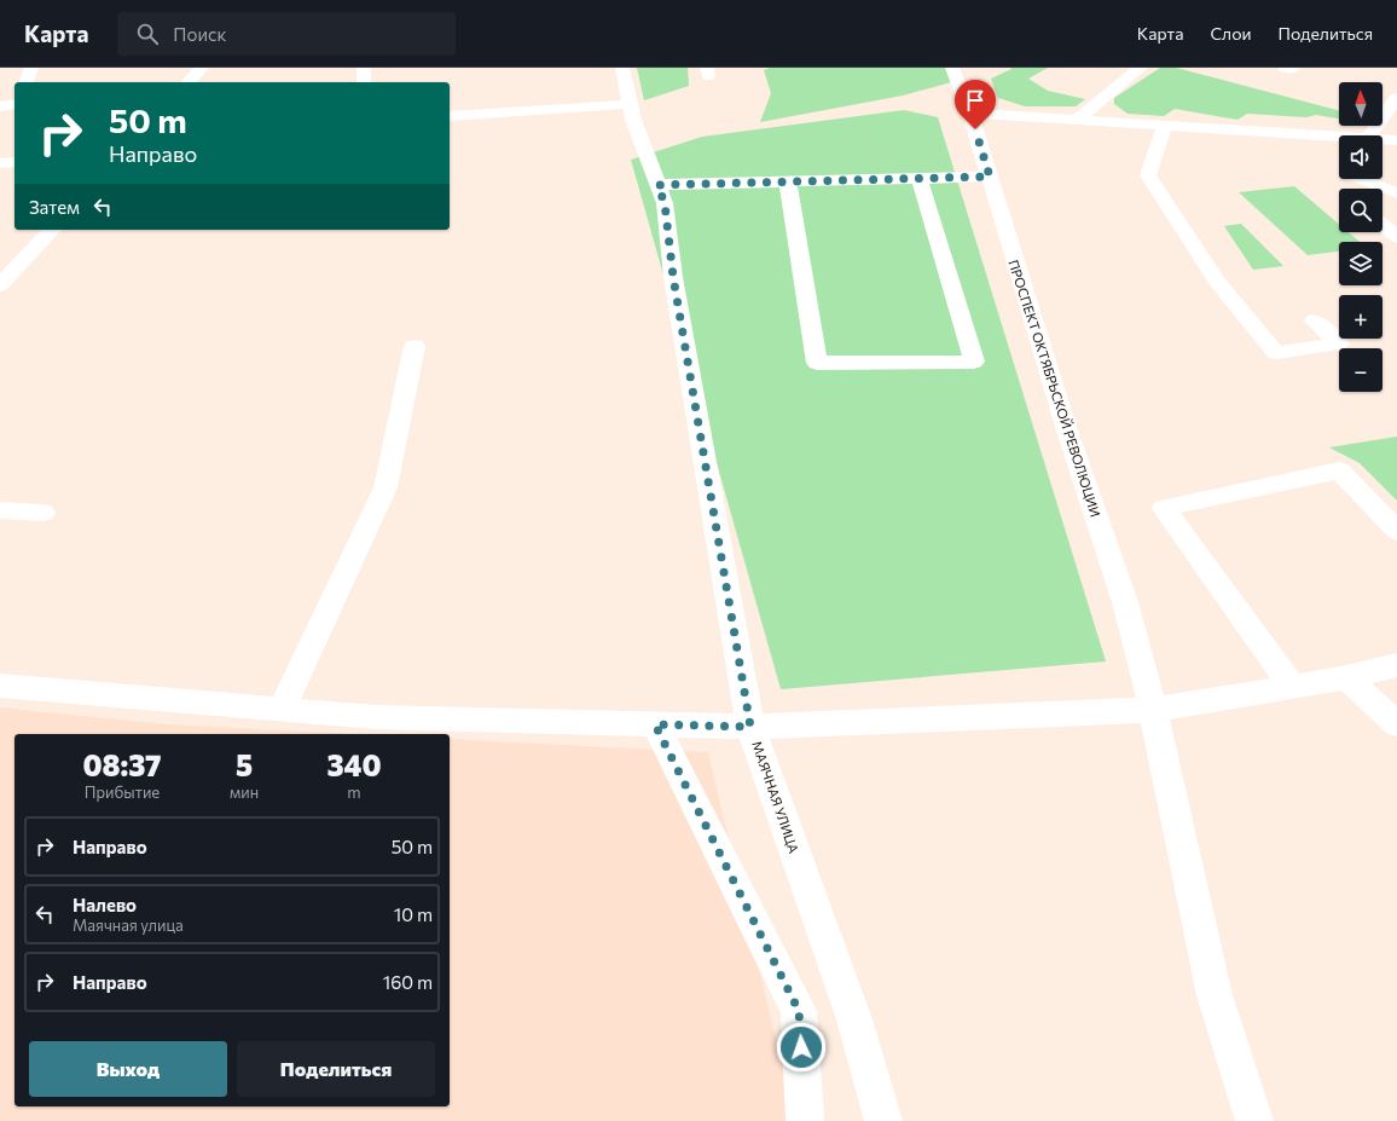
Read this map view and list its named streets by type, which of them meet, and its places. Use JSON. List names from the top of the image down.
{
  "streets": {
    "street": ["ПРОСПЕКТ ОКТЯБРЬСКОЙ РЕВОЛЮЦИИ", "МАЯЧНАЯ УЛИЦА"]
  },
  "north": "top",
  "page": {
    "header": "Карта",
    "search": "Поиск",
    "nav": ["Карта", "Слои", "Поделиться"],
    "map_buttons": ["+", "−"],
    "turn": ["50 m", "Направо"],
    "then": "Затем",
    "eta": [
      "08:37",
      "Прибытие",
      "5",
      "мин",
      "340",
      "m"
    ],
    "list": [
      {
        "name": "Направо",
        "value": "50 m"
      },
      {
        "name": "Налево",
        "note": "Маячная улица",
        "value": "10 m"
      },
      {
        "name": "Направо",
        "value": "160 m"
      }
    ],
    "buttons": ["Выход", "Поделиться"]
  }
}
